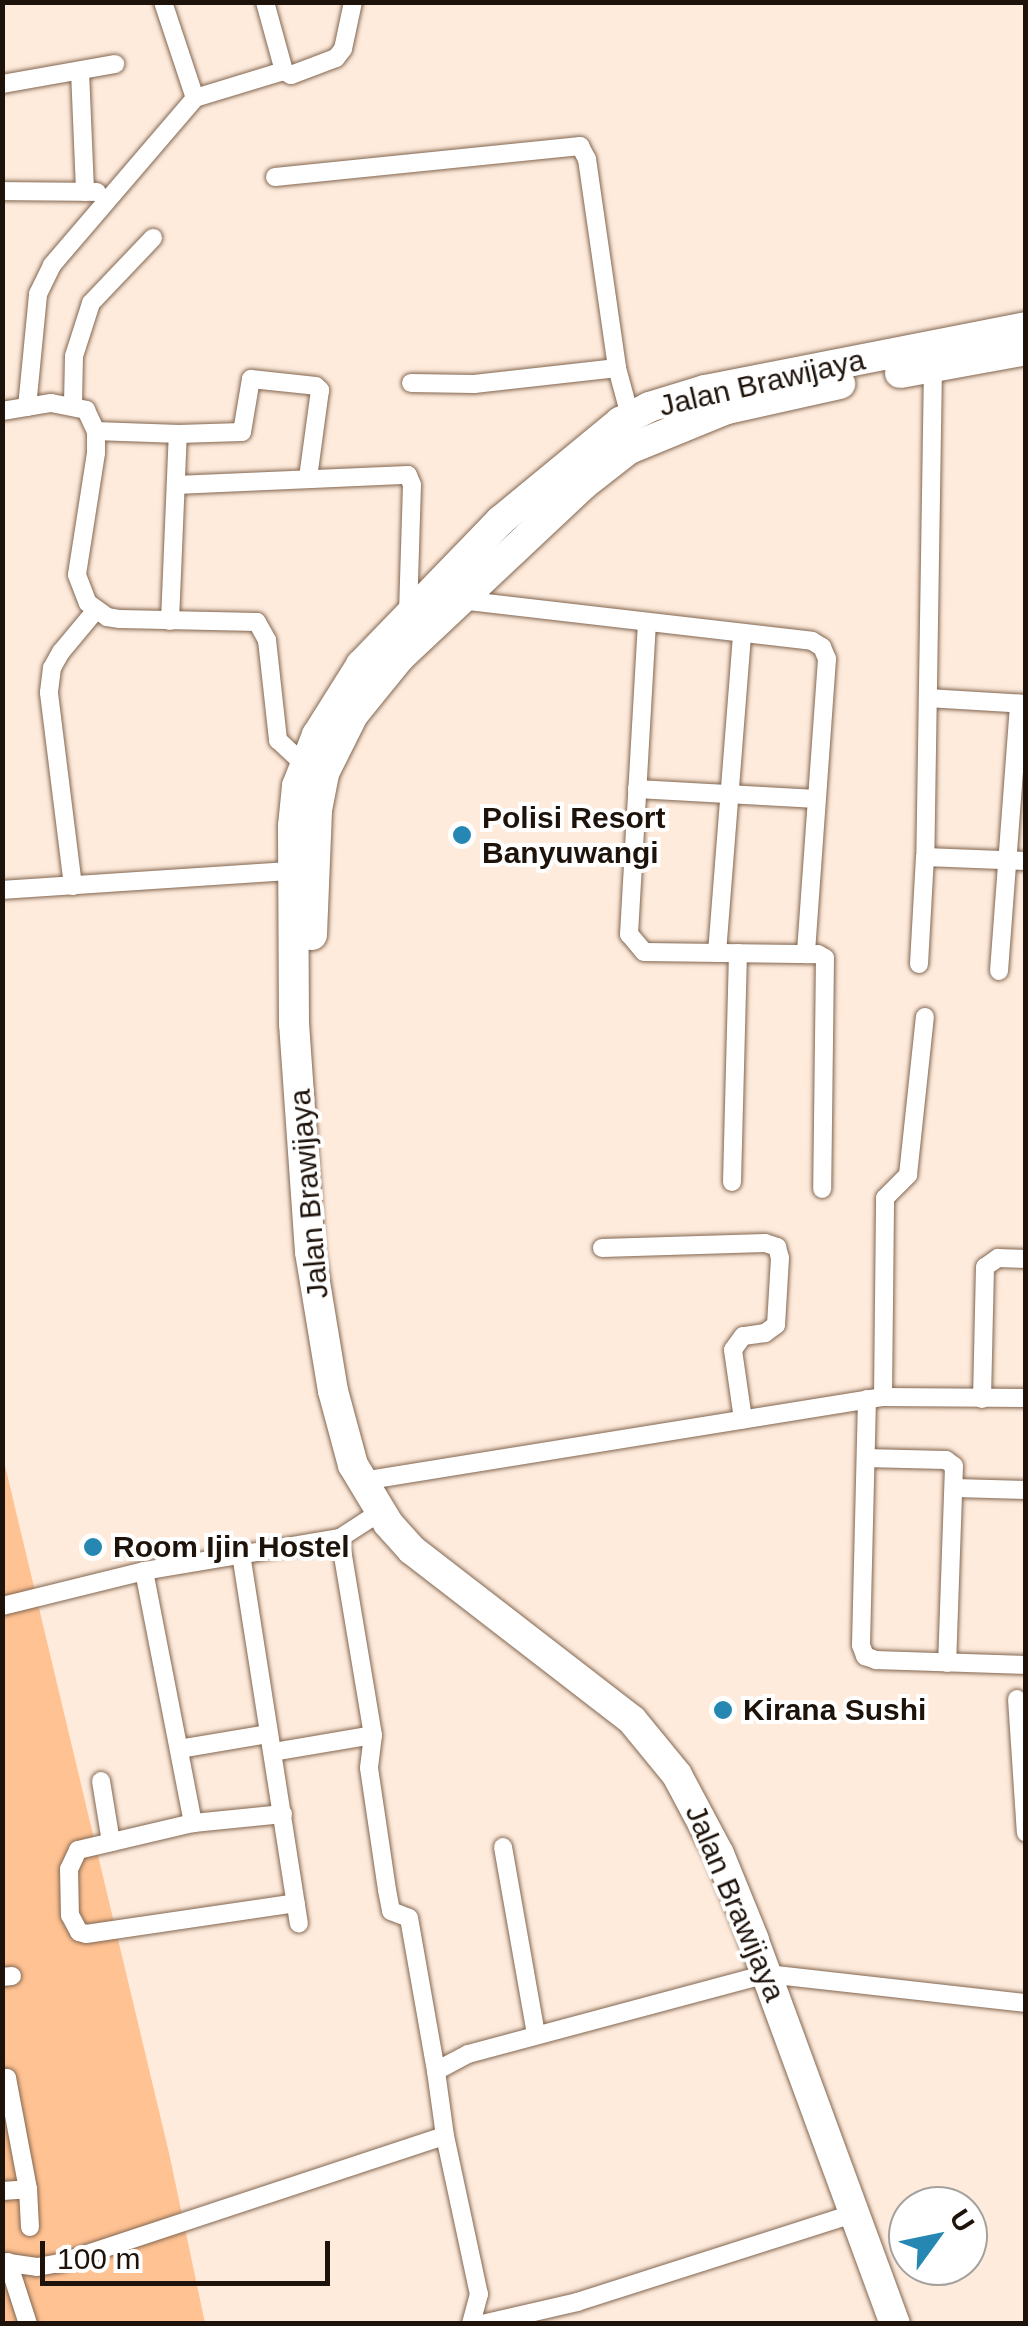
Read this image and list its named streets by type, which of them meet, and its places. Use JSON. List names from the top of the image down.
{
  "streets": {
    "highway": ["Jalan Brawijaya"]
  },
  "places": ["Polisi Resort Banyuwangi", "Room Ijin Hostel", "Kirana Sushi"],
  "scale_bar": "100 m",
  "north": "top right"
}
